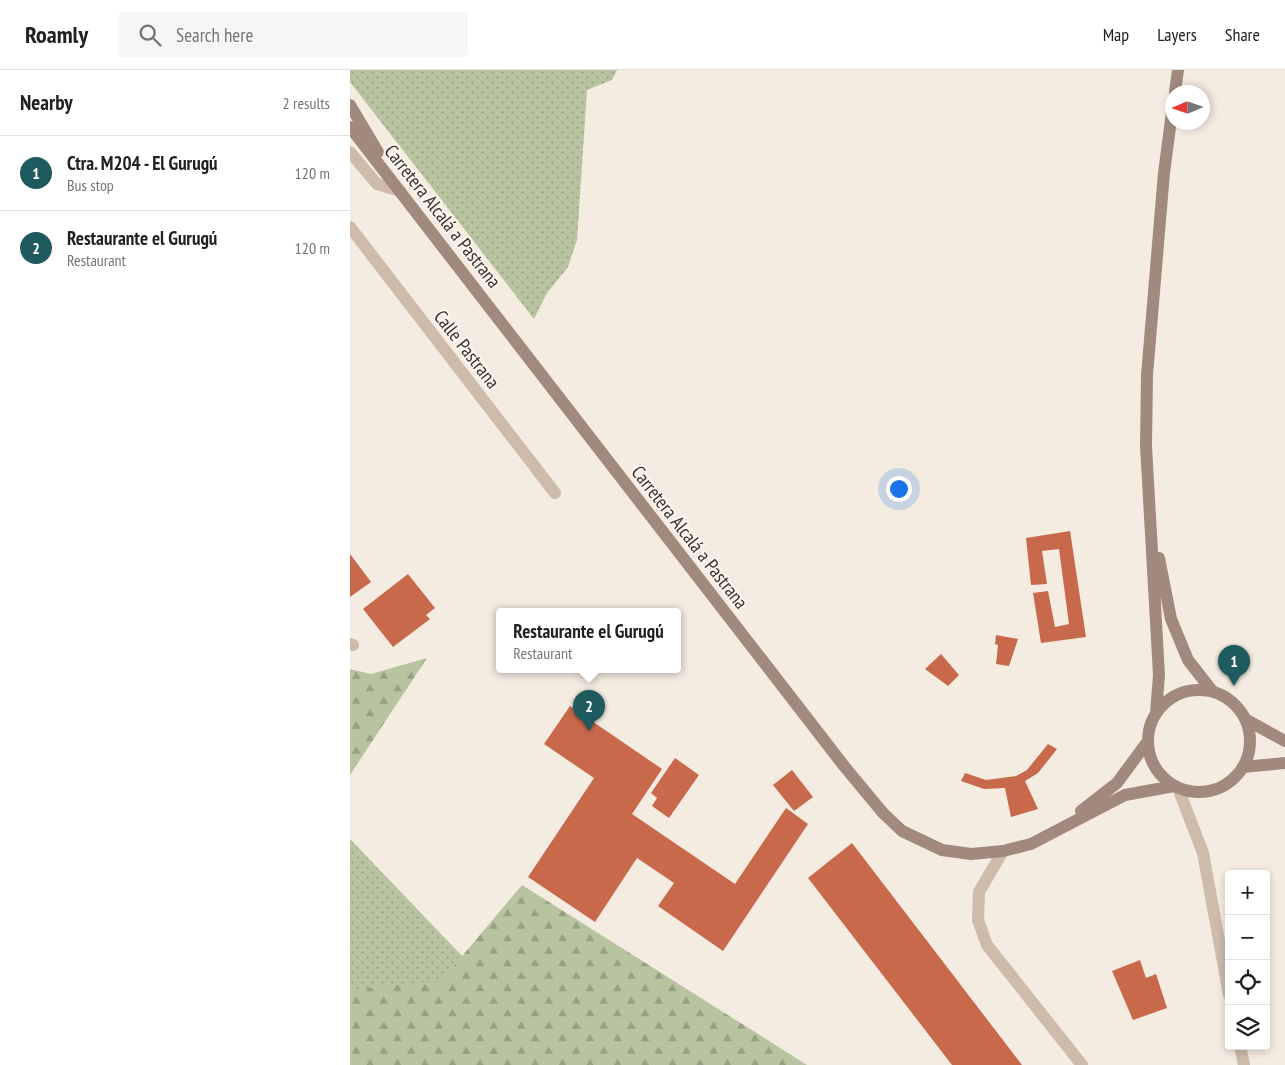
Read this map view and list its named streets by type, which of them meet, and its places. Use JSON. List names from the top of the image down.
{
  "streets": {
    "main road": ["Carretera Alcalá a Pastrana"],
    "street": ["Calle Pastrana"]
  },
  "north": "left",
  "page": {
    "header": "Roamly",
    "search": "Search here",
    "nav": ["Map", "Layers", "Share"],
    "heading": ["Nearby", "2 results"],
    "list": [
      {
        "mark": "1",
        "name": "Ctra. M204 - El Gurugú",
        "note": "Bus stop",
        "value": "120 m"
      },
      {
        "mark": "2",
        "name": "Restaurante el Gurugú",
        "note": "Restaurant",
        "value": "120 m"
      }
    ],
    "popup": ["Restaurante el Gurugú", "Restaurant"],
    "pins": ["1", "2"],
    "map_buttons": ["+", "−"]
  }
}
